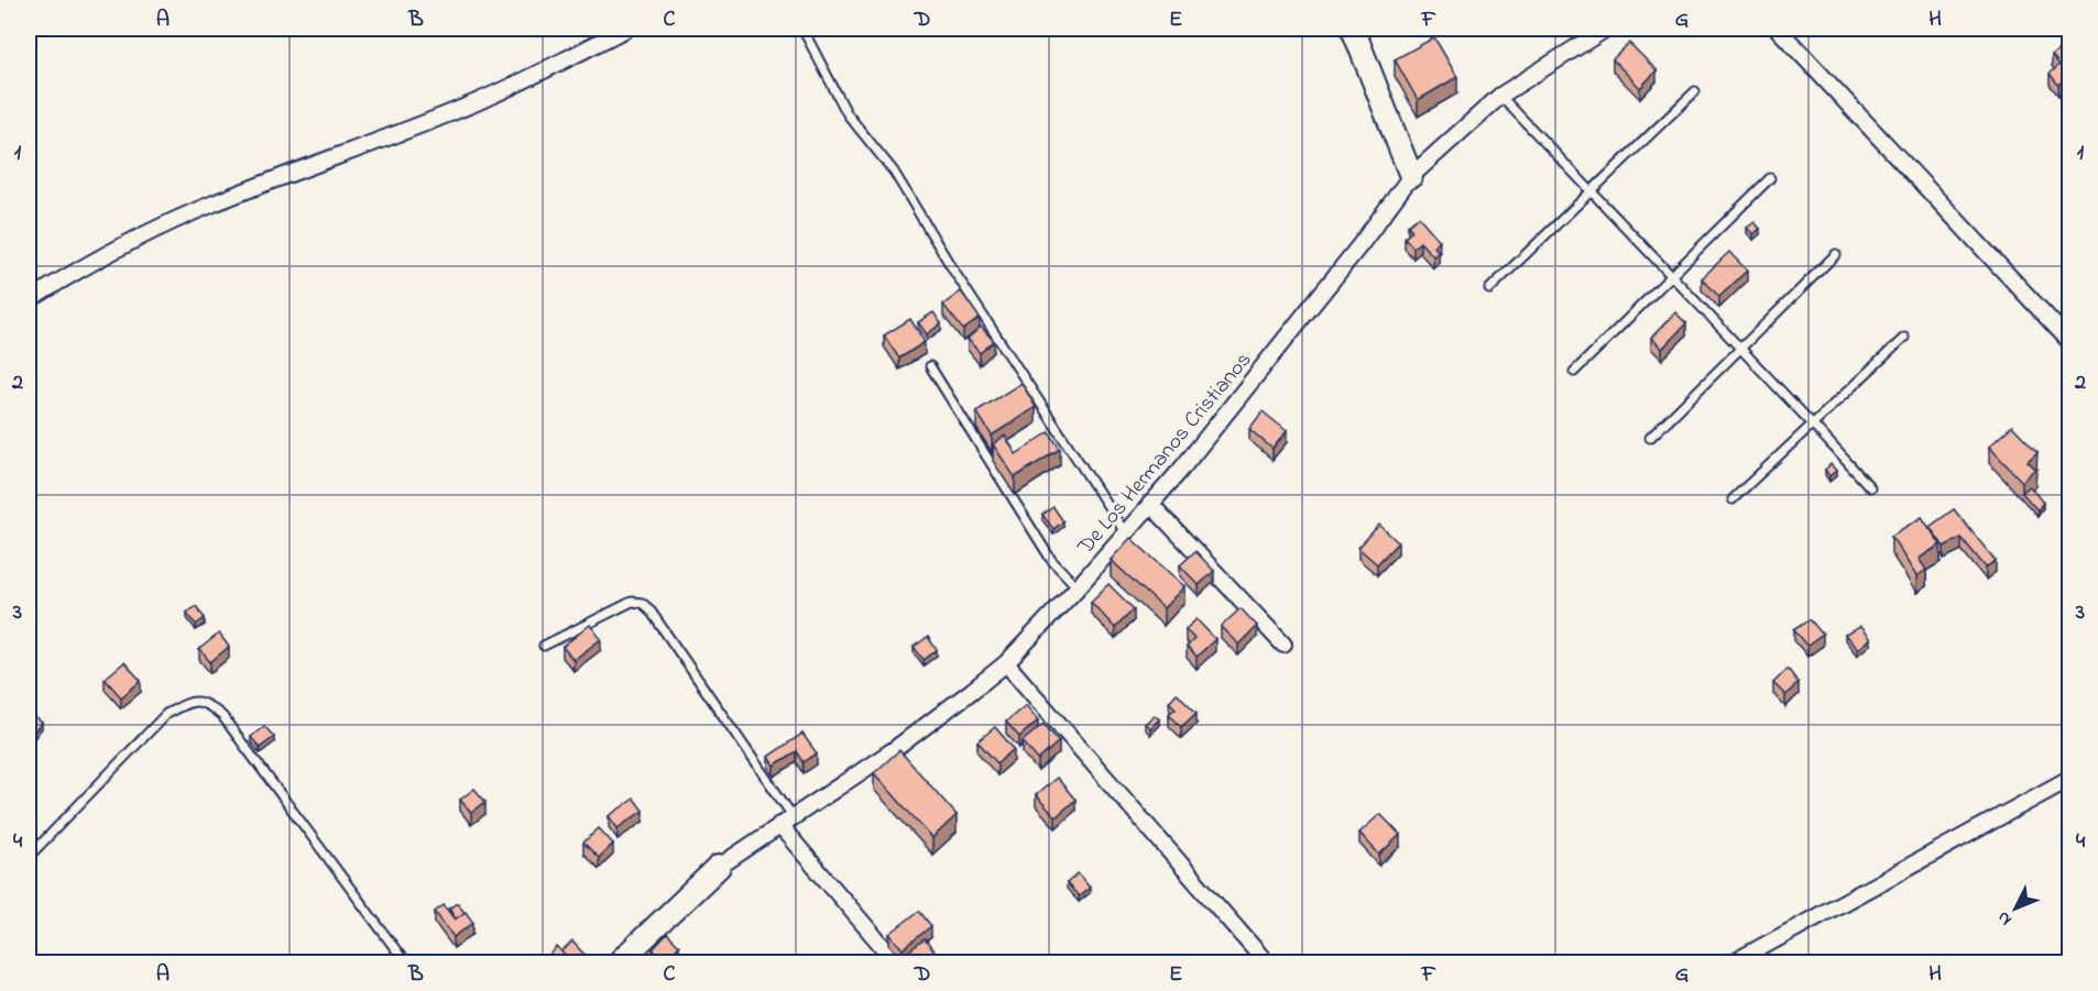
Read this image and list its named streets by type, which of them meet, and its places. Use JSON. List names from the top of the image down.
{
  "streets": {
    "street": ["De Los Hermanos Cristianos"]
  },
  "north": "bottom left",
  "grid": {
    "columns": [
      "A",
      "B",
      "C",
      "D",
      "E",
      "F",
      "G",
      "H"
    ],
    "rows": [
      "1",
      "2",
      "3",
      "4"
    ]
  }
}
